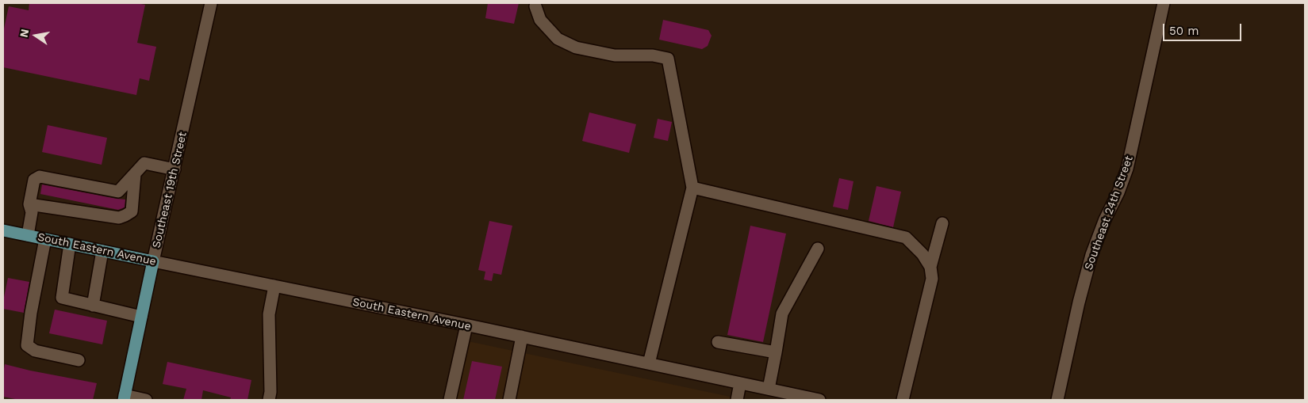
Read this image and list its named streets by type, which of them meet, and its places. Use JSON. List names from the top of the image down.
{
  "streets": {
    "main road": ["Southeast 19th Street", "South Eastern Avenue"],
    "street": ["Southeast 24th Street"]
  },
  "crossings": [
    ["Southeast 19th Street", "South Eastern Avenue"]
  ],
  "scale_bar": "50 m",
  "north": "left"
}
